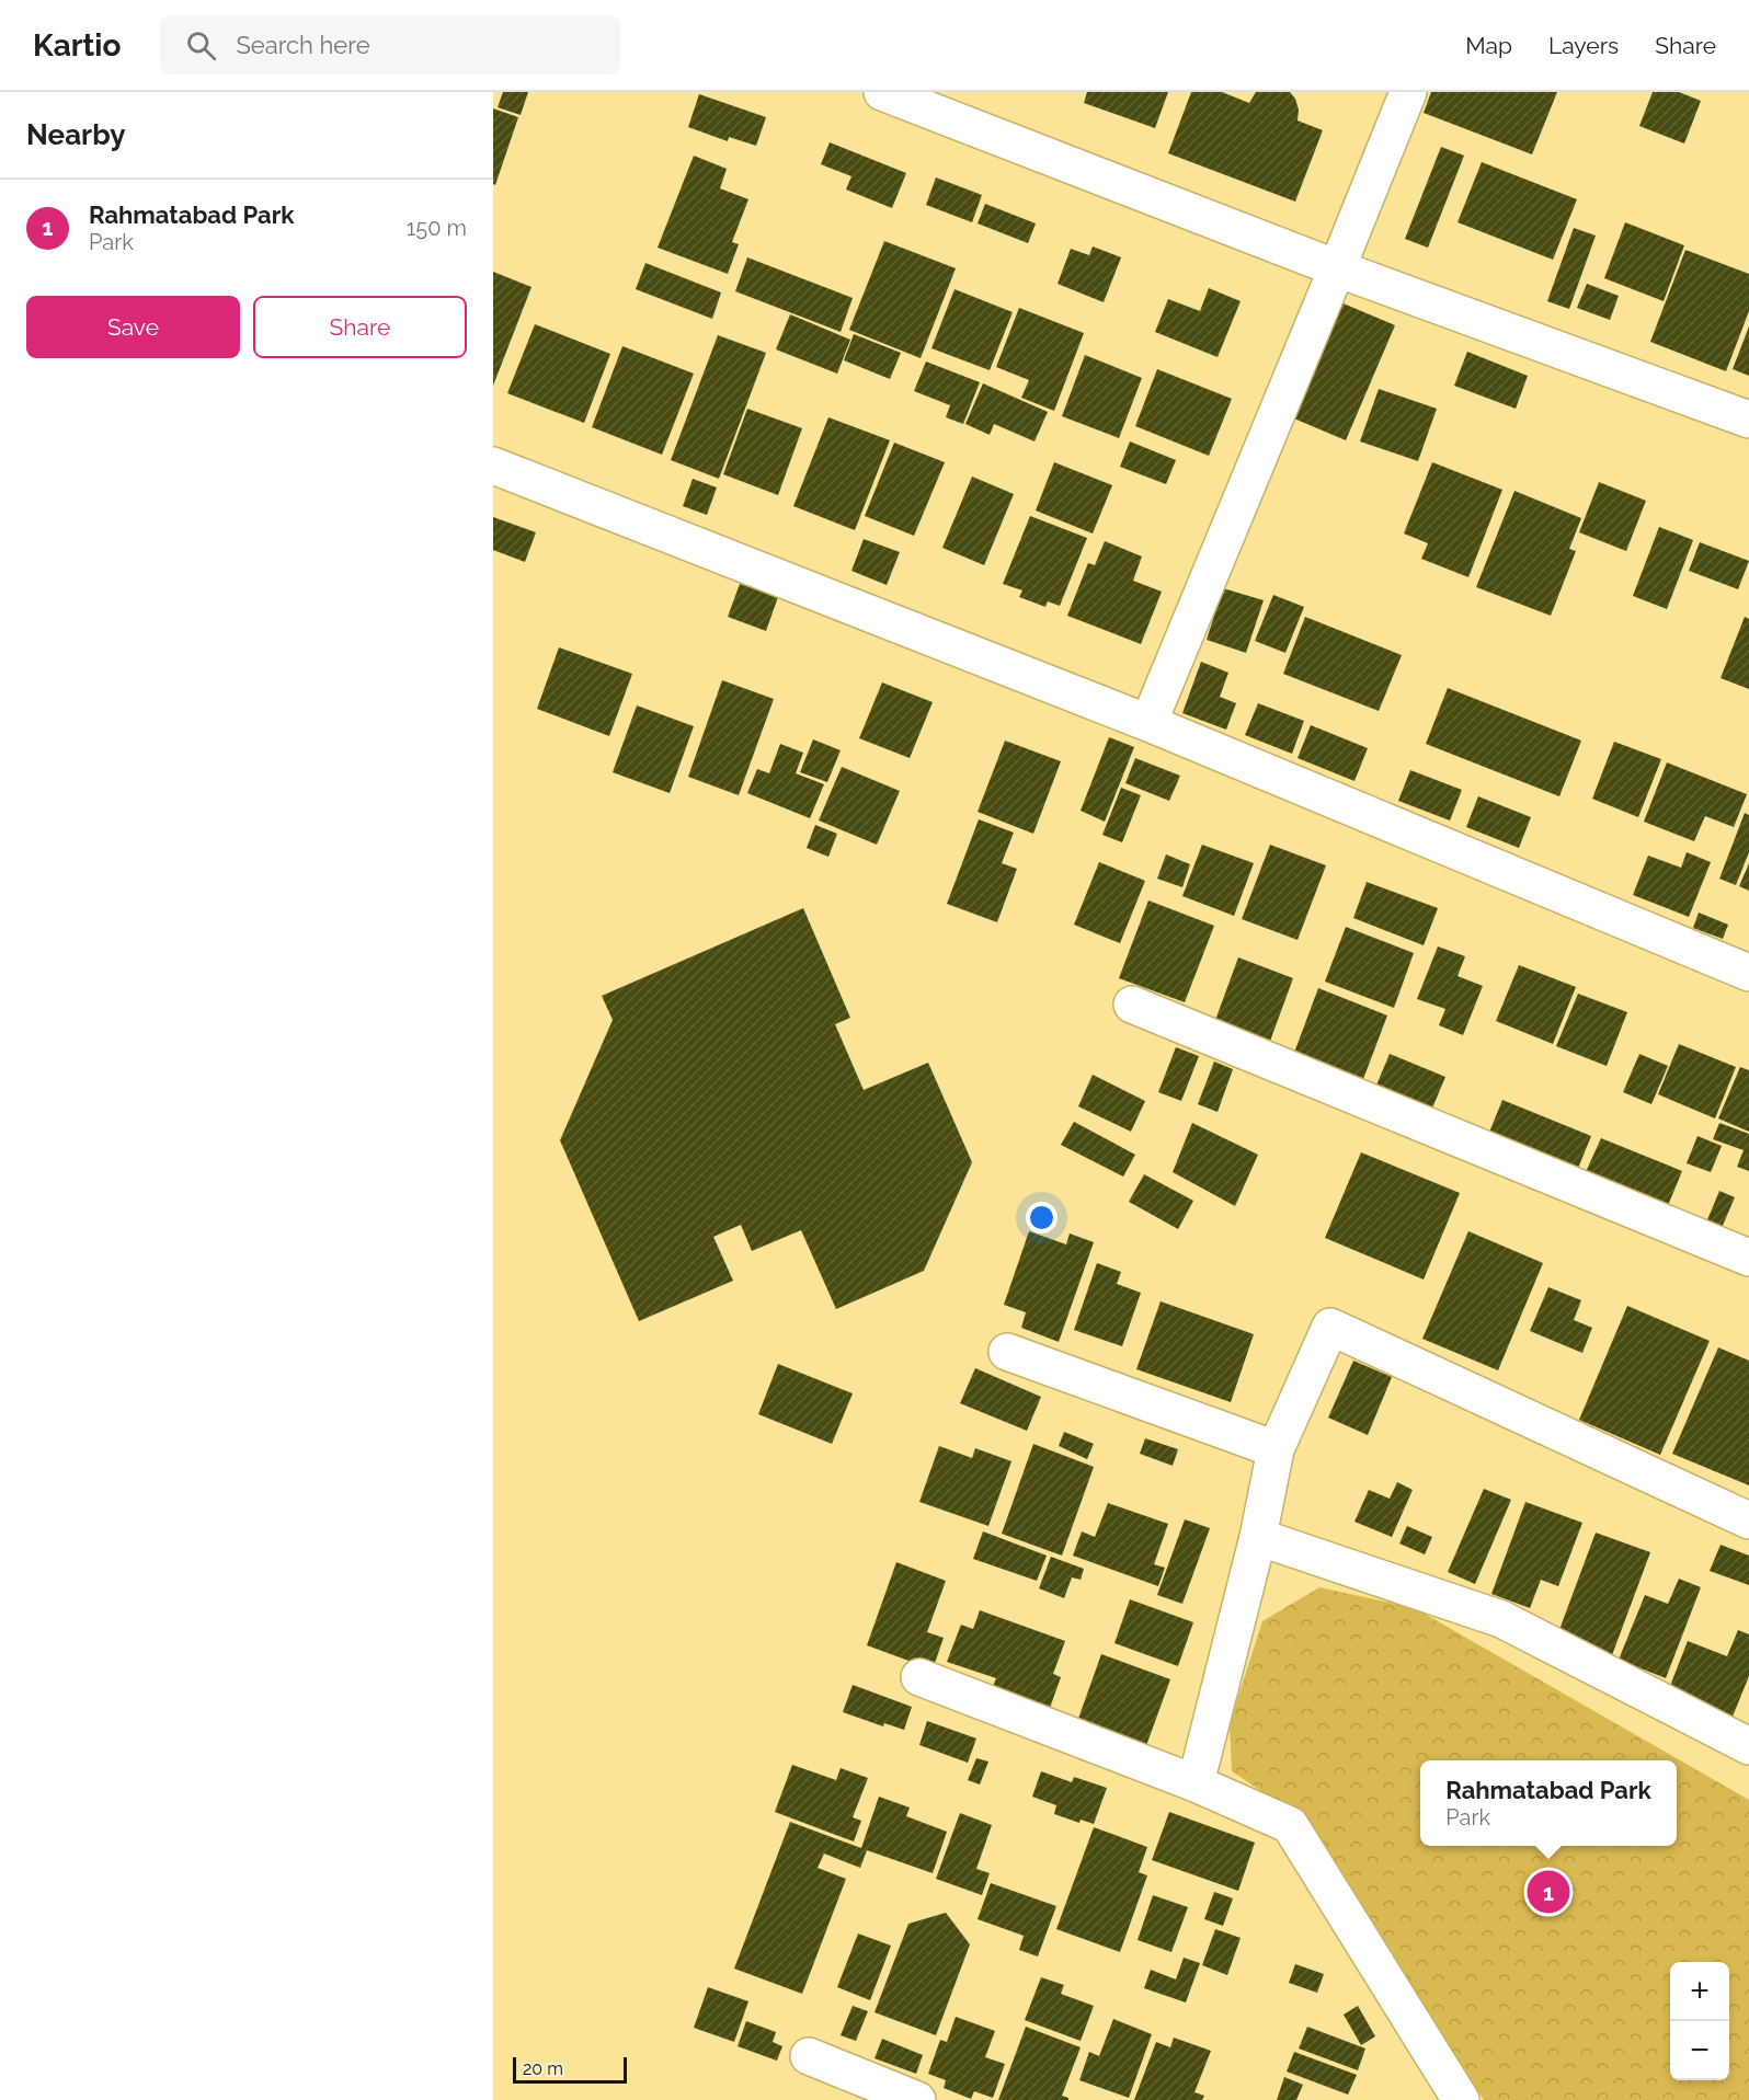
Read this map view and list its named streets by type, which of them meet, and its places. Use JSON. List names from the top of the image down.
{
  "scale_bar": "20 m",
  "page": {
    "header": "Kartio",
    "search": "Search here",
    "nav": ["Map", "Layers", "Share"],
    "heading": "Nearby",
    "list": [
      {
        "mark": "1",
        "name": "Rahmatabad Park",
        "note": "Park",
        "value": "150 m"
      }
    ],
    "buttons": ["Save", "Share"],
    "popup": ["Rahmatabad Park", "Park"],
    "pins": "1",
    "map_buttons": ["+", "−"],
    "scale": "20 m"
  }
}
